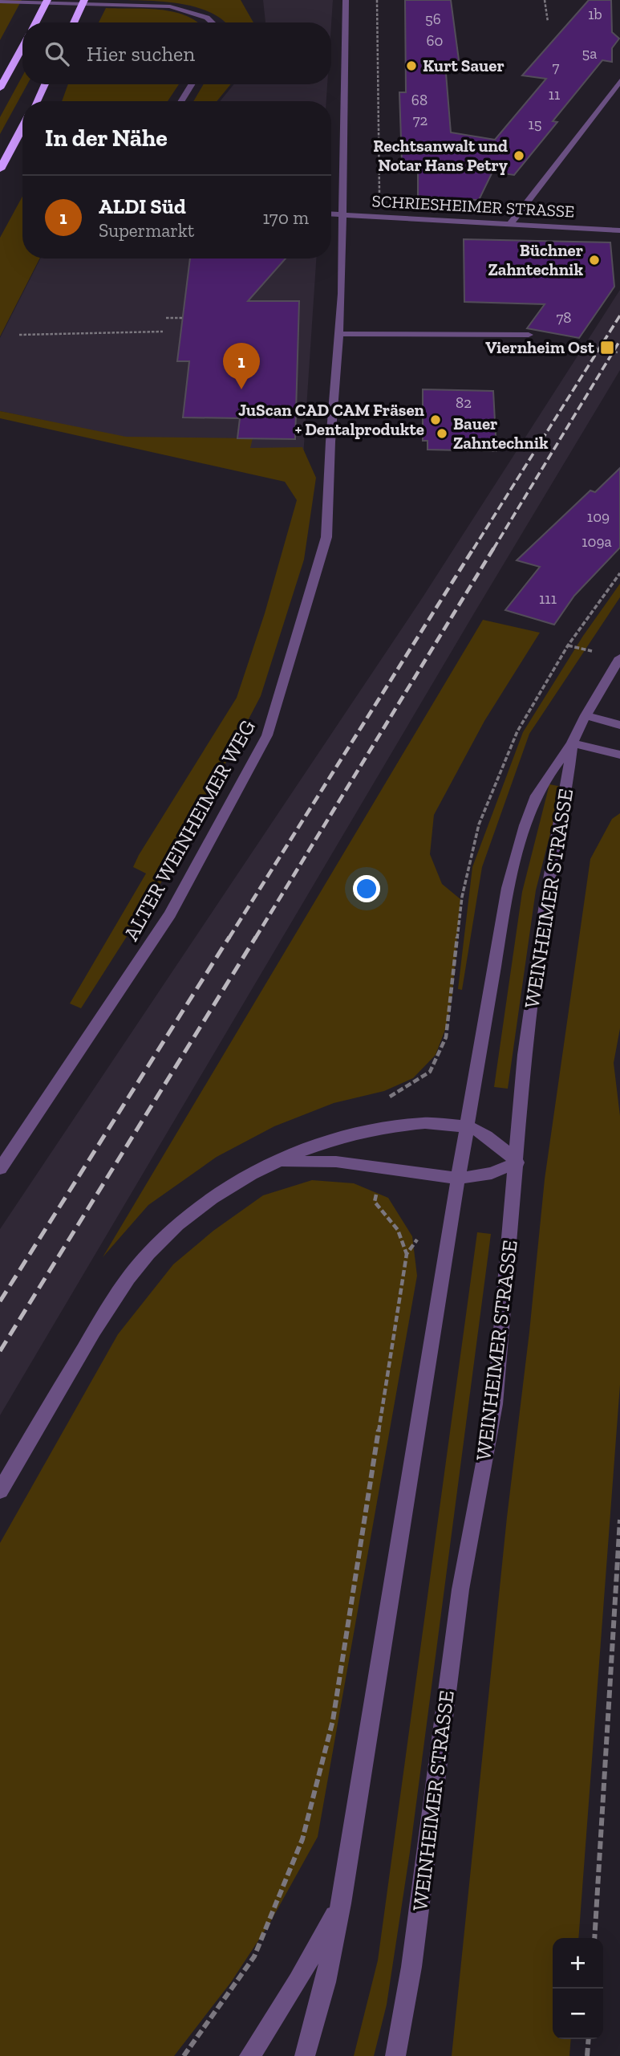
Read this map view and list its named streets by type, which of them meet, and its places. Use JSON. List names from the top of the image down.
{
  "streets": {
    "street": ["SCHRIESHEIMER STRASSE", "ALTER WEINHEIMER WEG", "WEINHEIMER STRASSE"]
  },
  "crossings": [
    ["SCHRIESHEIMER STRASSE", "ALTER WEINHEIMER WEG"]
  ],
  "places": {
    "other": [
      "Kurt Sauer",
      "Rechtsanwalt und Notar Hans Petry",
      "Büchner Zahntechnik",
      "JuScan CAD CAM Fräsen + Dentalprodukte",
      "Bauer Zahntechnik"
    ],
    "transit": ["Viernheim Ost"]
  },
  "house_numbers": [
    "1b",
    "56",
    "60",
    "5a",
    "7",
    "11",
    "68",
    "72",
    "15",
    "78",
    "82",
    "109",
    "109a",
    "111"
  ],
  "page": {
    "search": "Hier suchen",
    "heading": "In der Nähe",
    "list": [
      {
        "mark": "1",
        "name": "ALDI Süd",
        "note": "Supermarkt",
        "value": "170 m"
      }
    ],
    "pins": "1",
    "map_buttons": ["+", "−"]
  }
}
